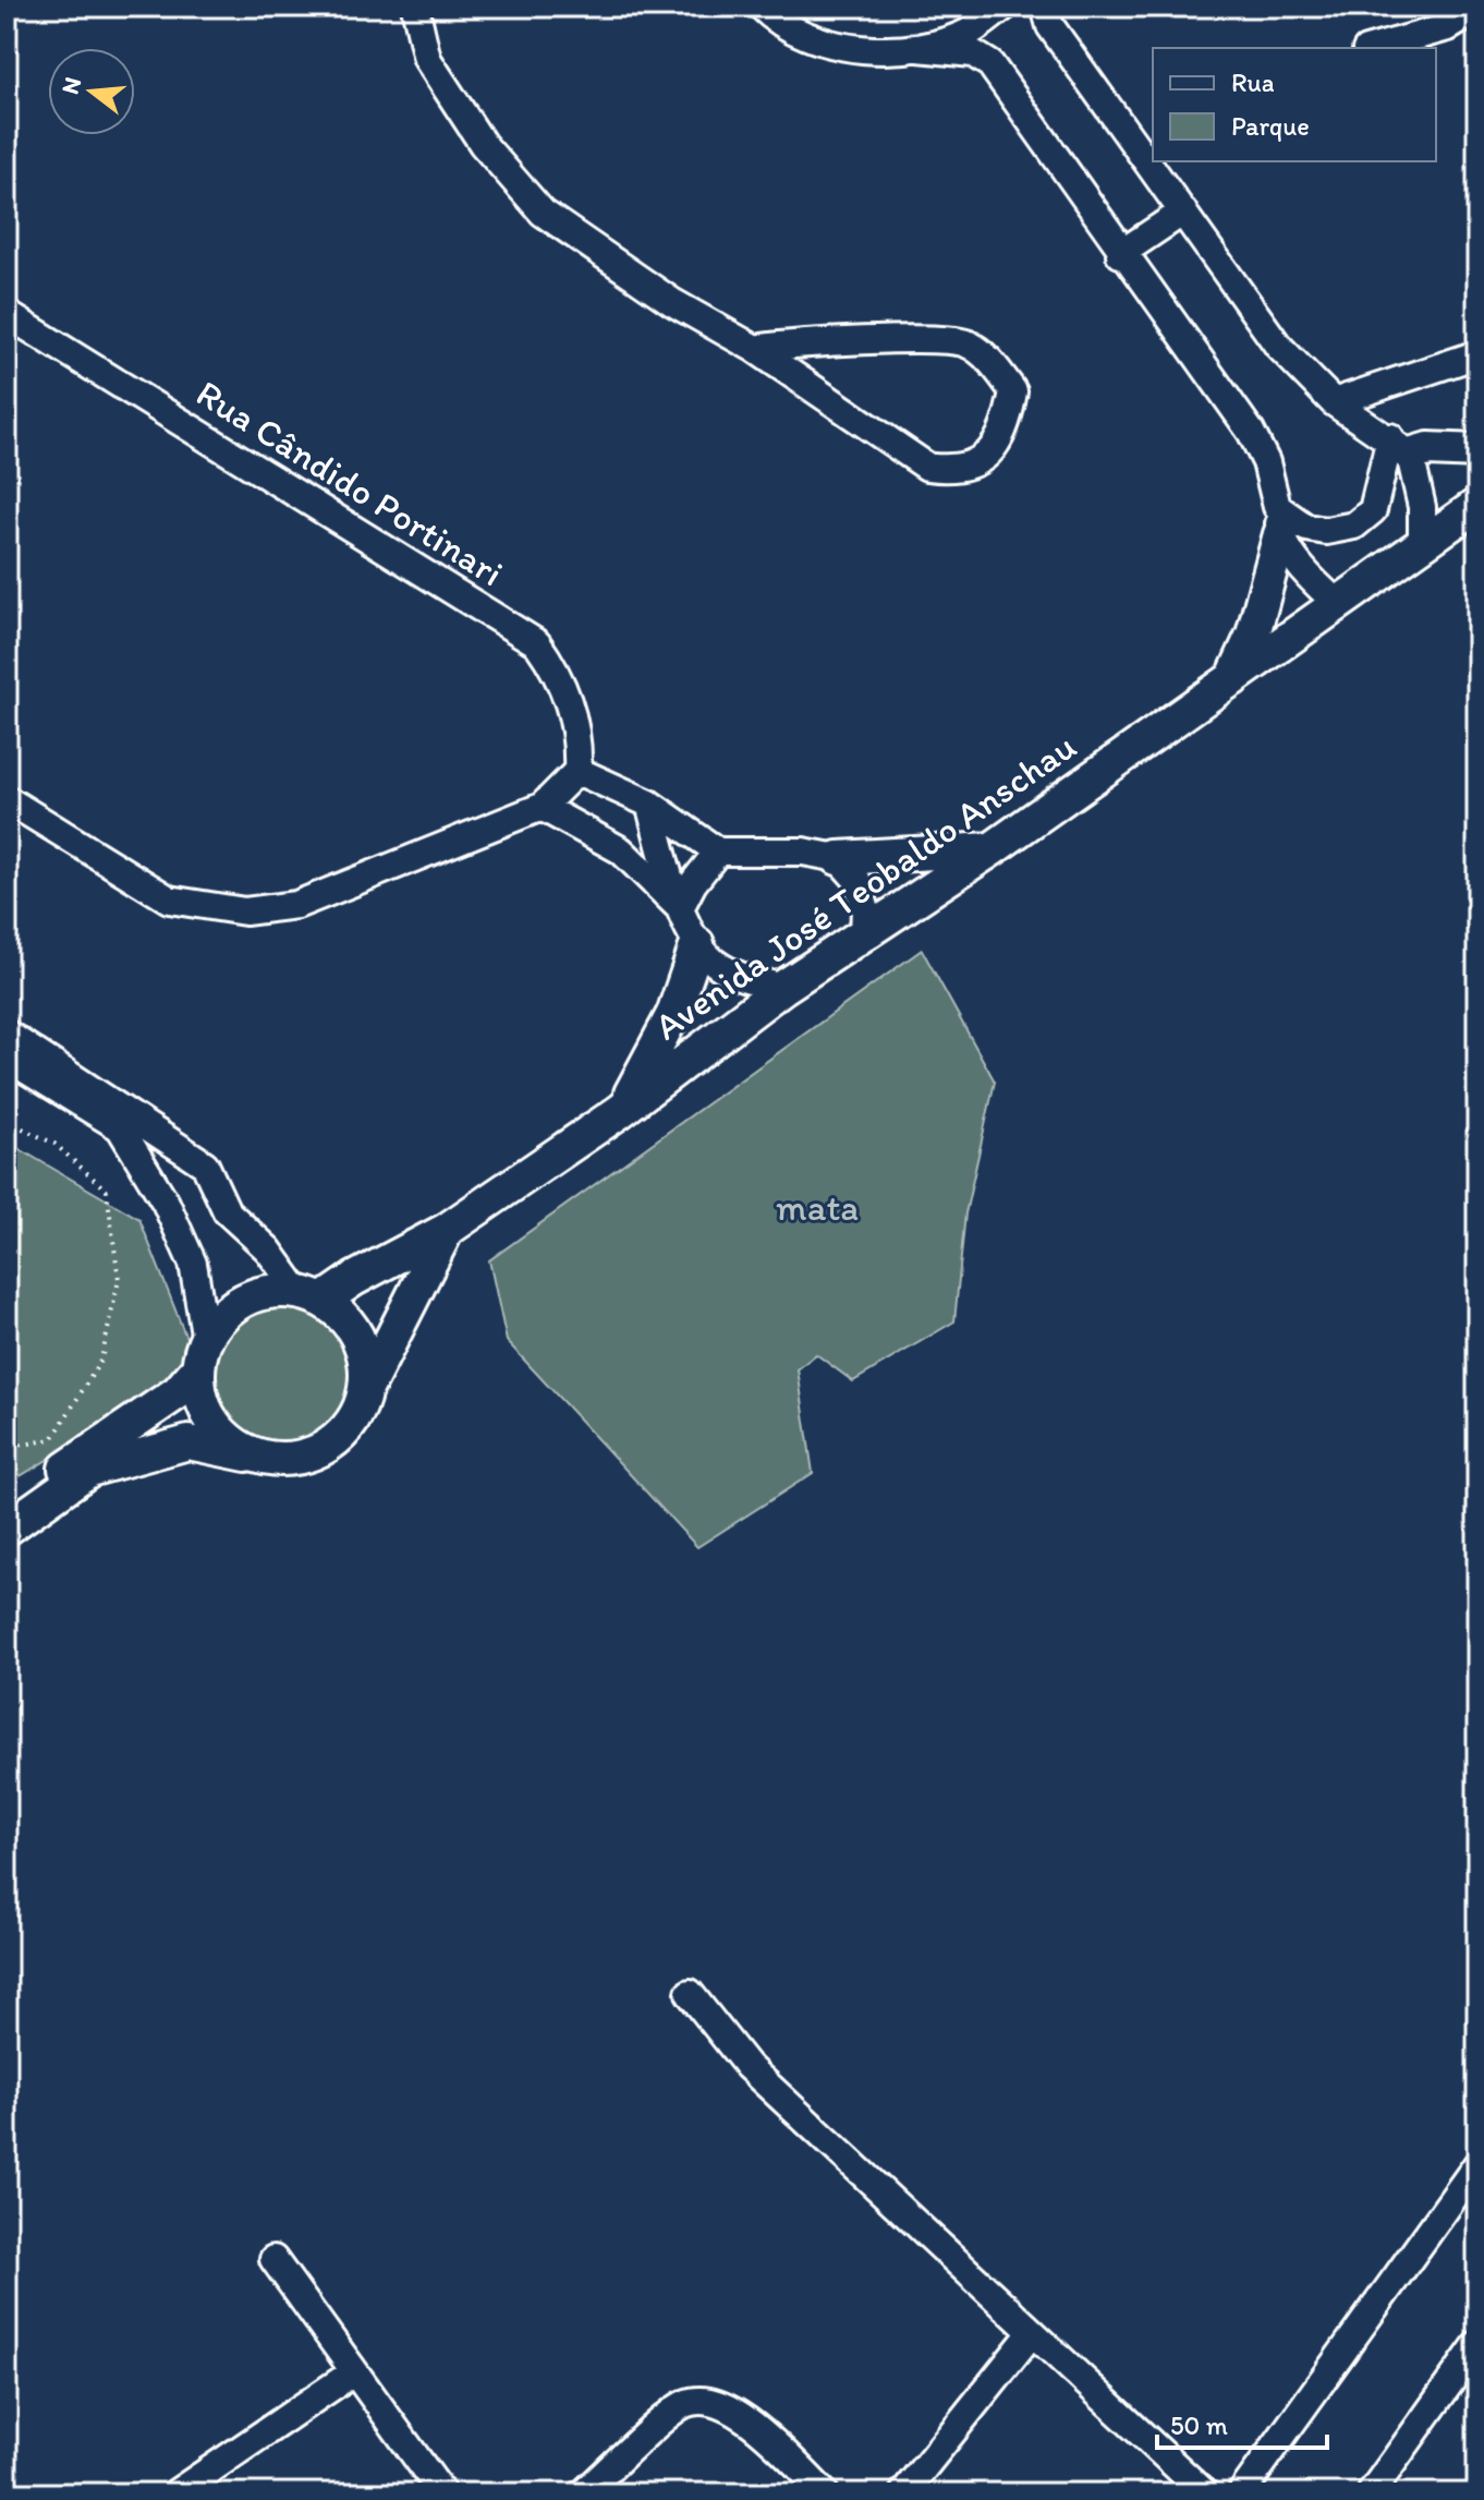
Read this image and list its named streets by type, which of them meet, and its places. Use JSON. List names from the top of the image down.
{
  "streets": {
    "street": ["Rua Cândido Portinari", "Avenida José Teobaldo Anschau"]
  },
  "parks": ["mata"],
  "legend": ["Rua", "Parque"],
  "scale_bar": "50 m",
  "north": "left"
}
